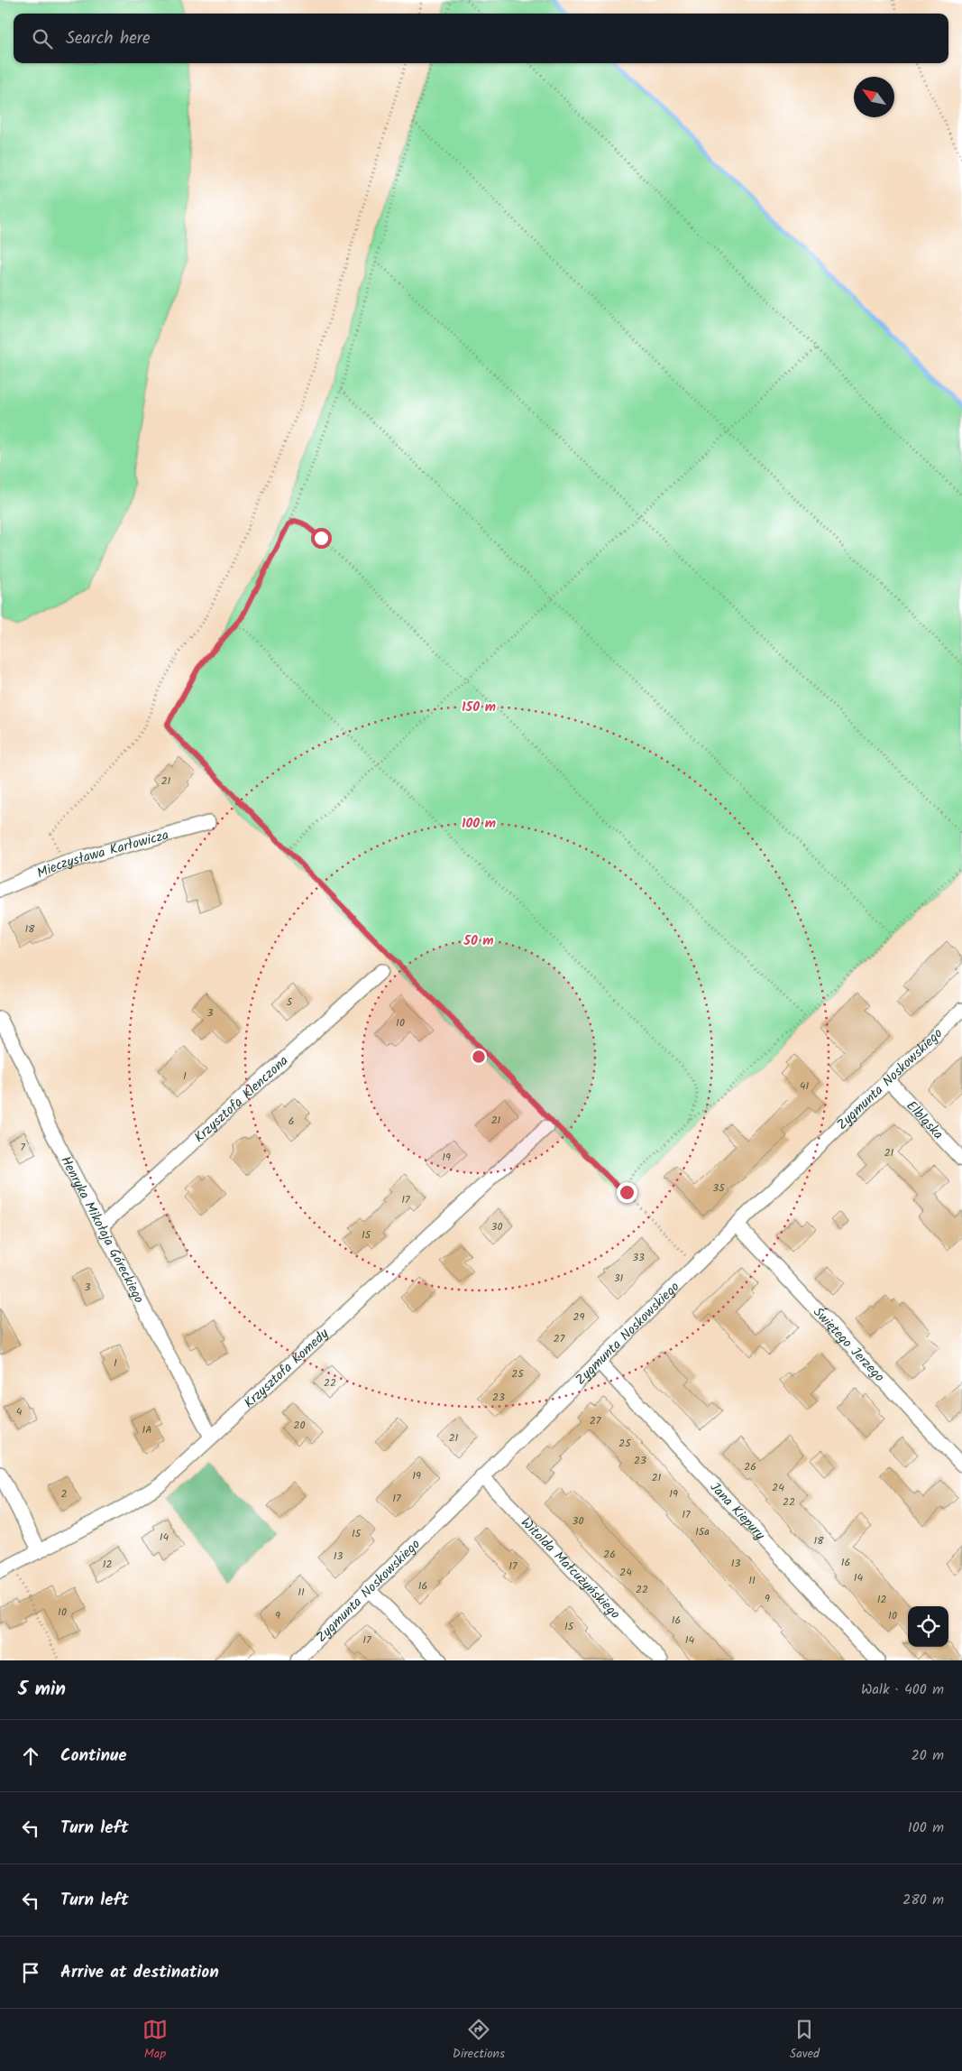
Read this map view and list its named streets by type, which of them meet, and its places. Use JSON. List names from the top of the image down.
{
  "streets": {
    "street": [
      "Mieczysława Karłowicza",
      "Zygmunta Noskowskiego",
      "Krzysztofa Klenczona",
      "Elbląska",
      "Henryka Mikołaja Góreckiego",
      "Świętego Jerzego",
      "Krzysztofa Komedy",
      "Jana Kiepury",
      "Witolda Małcużyńskiego"
    ]
  },
  "crossings": [
    ["Zygmunta Noskowskiego", "Elbląska"],
    ["Zygmunta Noskowskiego", "Świętego Jerzego"],
    ["Zygmunta Noskowskiego", "Jana Kiepury"],
    ["Zygmunta Noskowskiego", "Witolda Małcużyńskiego"],
    ["Krzysztofa Klenczona", "Henryka Mikołaja Góreckiego"],
    ["Henryka Mikołaja Góreckiego", "Krzysztofa Komedy"]
  ],
  "house_numbers": [
    "21",
    "18",
    "5",
    "3",
    "10",
    "1",
    "41",
    "21",
    "6",
    "7",
    "21",
    "19",
    "35",
    "17",
    "30",
    "15",
    "33",
    "31",
    "3",
    "29",
    "27",
    "1",
    "25",
    "22",
    "23",
    "4",
    "27",
    "20",
    "1A",
    "21",
    "25",
    "23",
    "26",
    "19",
    "21",
    "24",
    "2",
    "19",
    "17",
    "22",
    "17",
    "30",
    "15a",
    "15",
    "14",
    "18",
    "26",
    "13",
    "16",
    "13",
    "12",
    "17",
    "24",
    "14",
    "11",
    "16",
    "22",
    "11",
    "9",
    "12",
    "10",
    "9",
    "10",
    "16",
    "15",
    "17",
    "14"
  ],
  "north": "top left",
  "page": {
    "search": "Search here",
    "heading": ["5 min", "Walk · 400 m"],
    "list": [
      ["Continue", "20 m"],
      ["Turn left", "100 m"],
      ["Turn left", "280 m"],
      "Arrive at destination"
    ],
    "nav": ["Map", "Directions", "Saved"]
  },
  "rings": ["150 m", "100 m", "50 m"]
}
